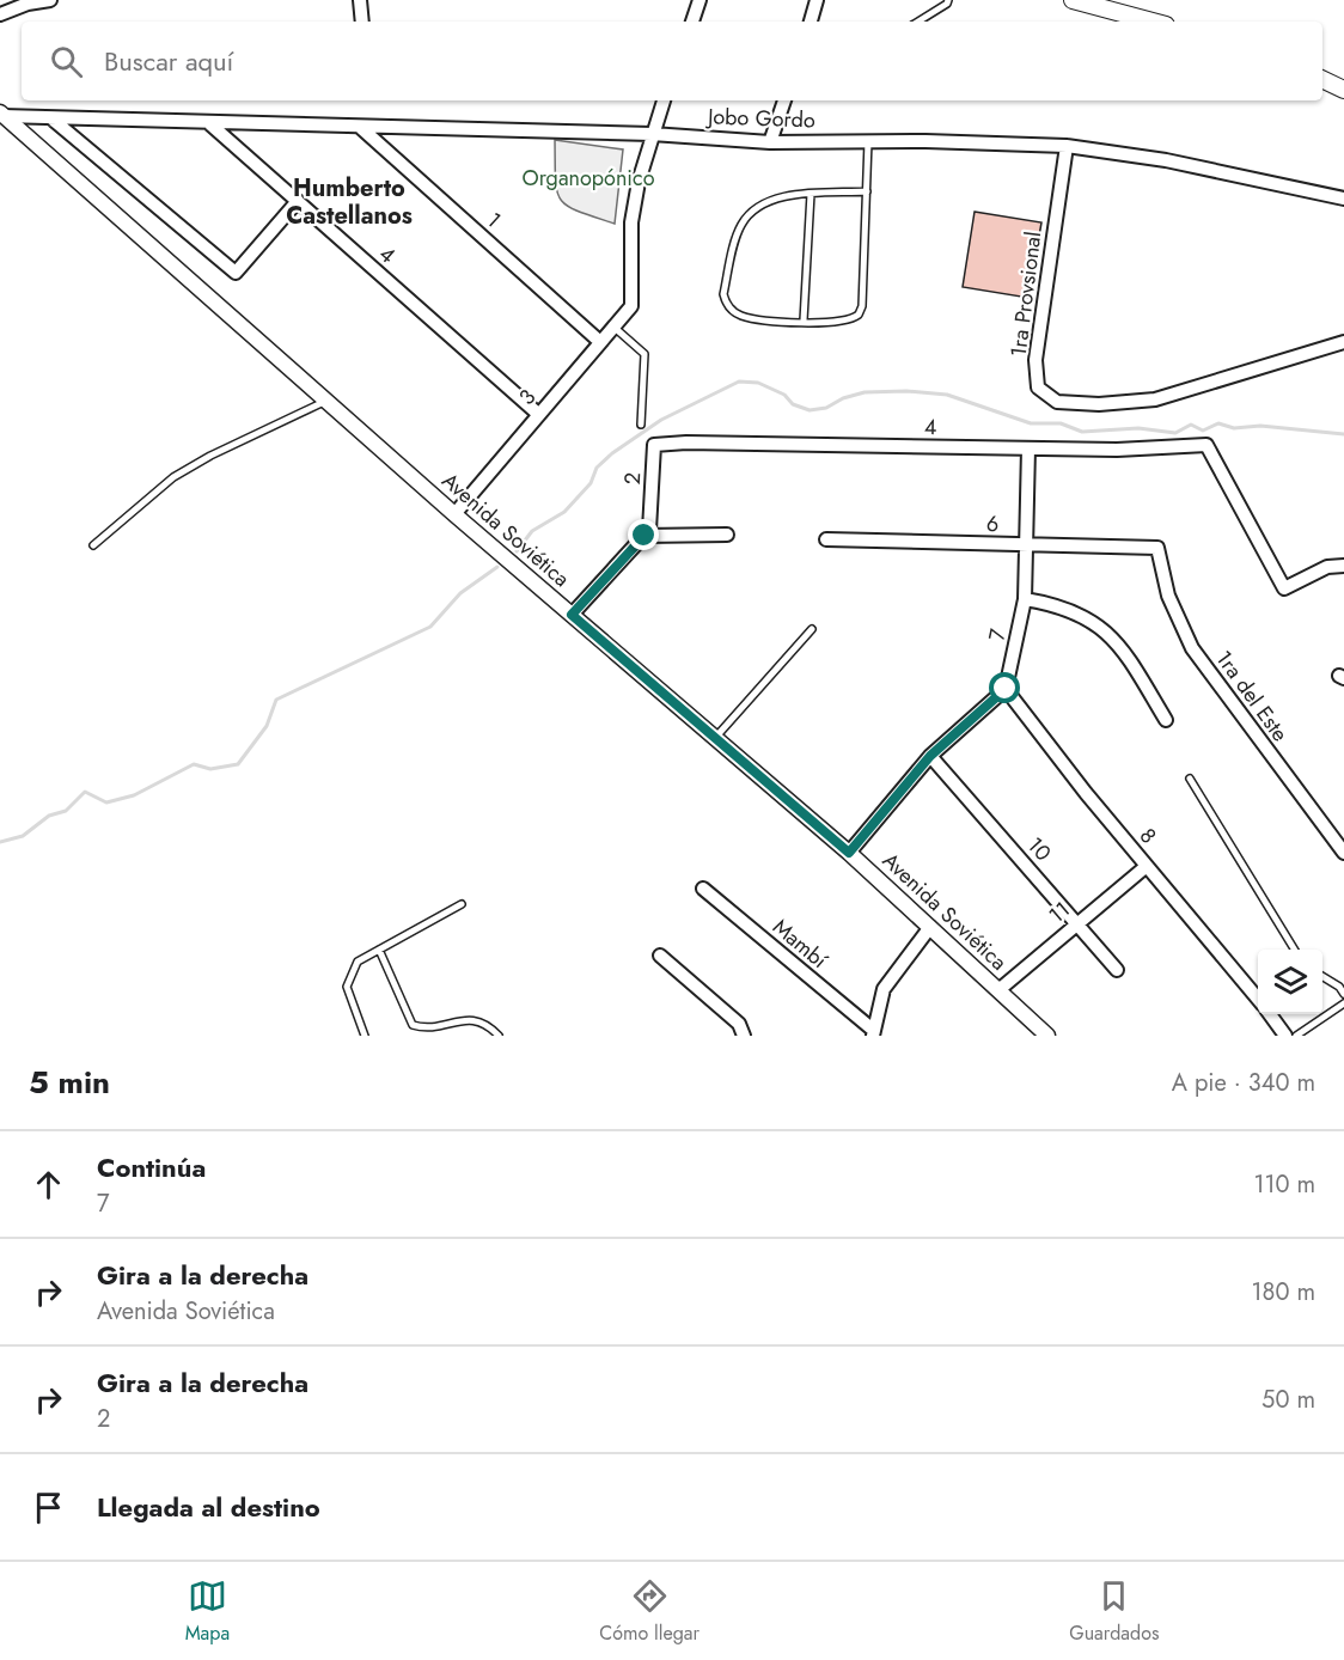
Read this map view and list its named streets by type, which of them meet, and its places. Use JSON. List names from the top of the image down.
{
  "streets": {
    "street": [
      "Jobo Gordo",
      "1",
      "4",
      "1ra Provsional",
      "3",
      "2",
      "6",
      "Avenida Soviética",
      "7",
      "1ra del Este",
      "8",
      "10",
      "11",
      "Mambí"
    ]
  },
  "crossings": [
    ["Jobo Gordo", "1"],
    ["Jobo Gordo", "4"],
    ["Jobo Gordo", "1ra Provsional"],
    ["Jobo Gordo", "3"],
    ["Jobo Gordo", "Avenida Soviética"],
    ["1", "3"],
    ["4", "3"],
    ["4", "2"],
    ["4", "7"],
    ["3", "Avenida Soviética"],
    ["6", "7"],
    ["6", "1ra del Este"],
    ["Avenida Soviética", "11"],
    ["7", "8"],
    ["8", "11"],
    ["10", "11"]
  ],
  "districts": ["Humberto Castellanos"],
  "parks": ["Organopónico"],
  "page": {
    "search": "Buscar aquí",
    "heading": ["5 min", "A pie · 340 m"],
    "list": [
      ["Continúa", "7", "110 m"],
      ["Gira a la derecha", "Avenida Soviética", "180 m"],
      ["Gira a la derecha", "2", "50 m"],
      "Llegada al destino"
    ],
    "nav": ["Mapa", "Cómo llegar", "Guardados"]
  }
}
